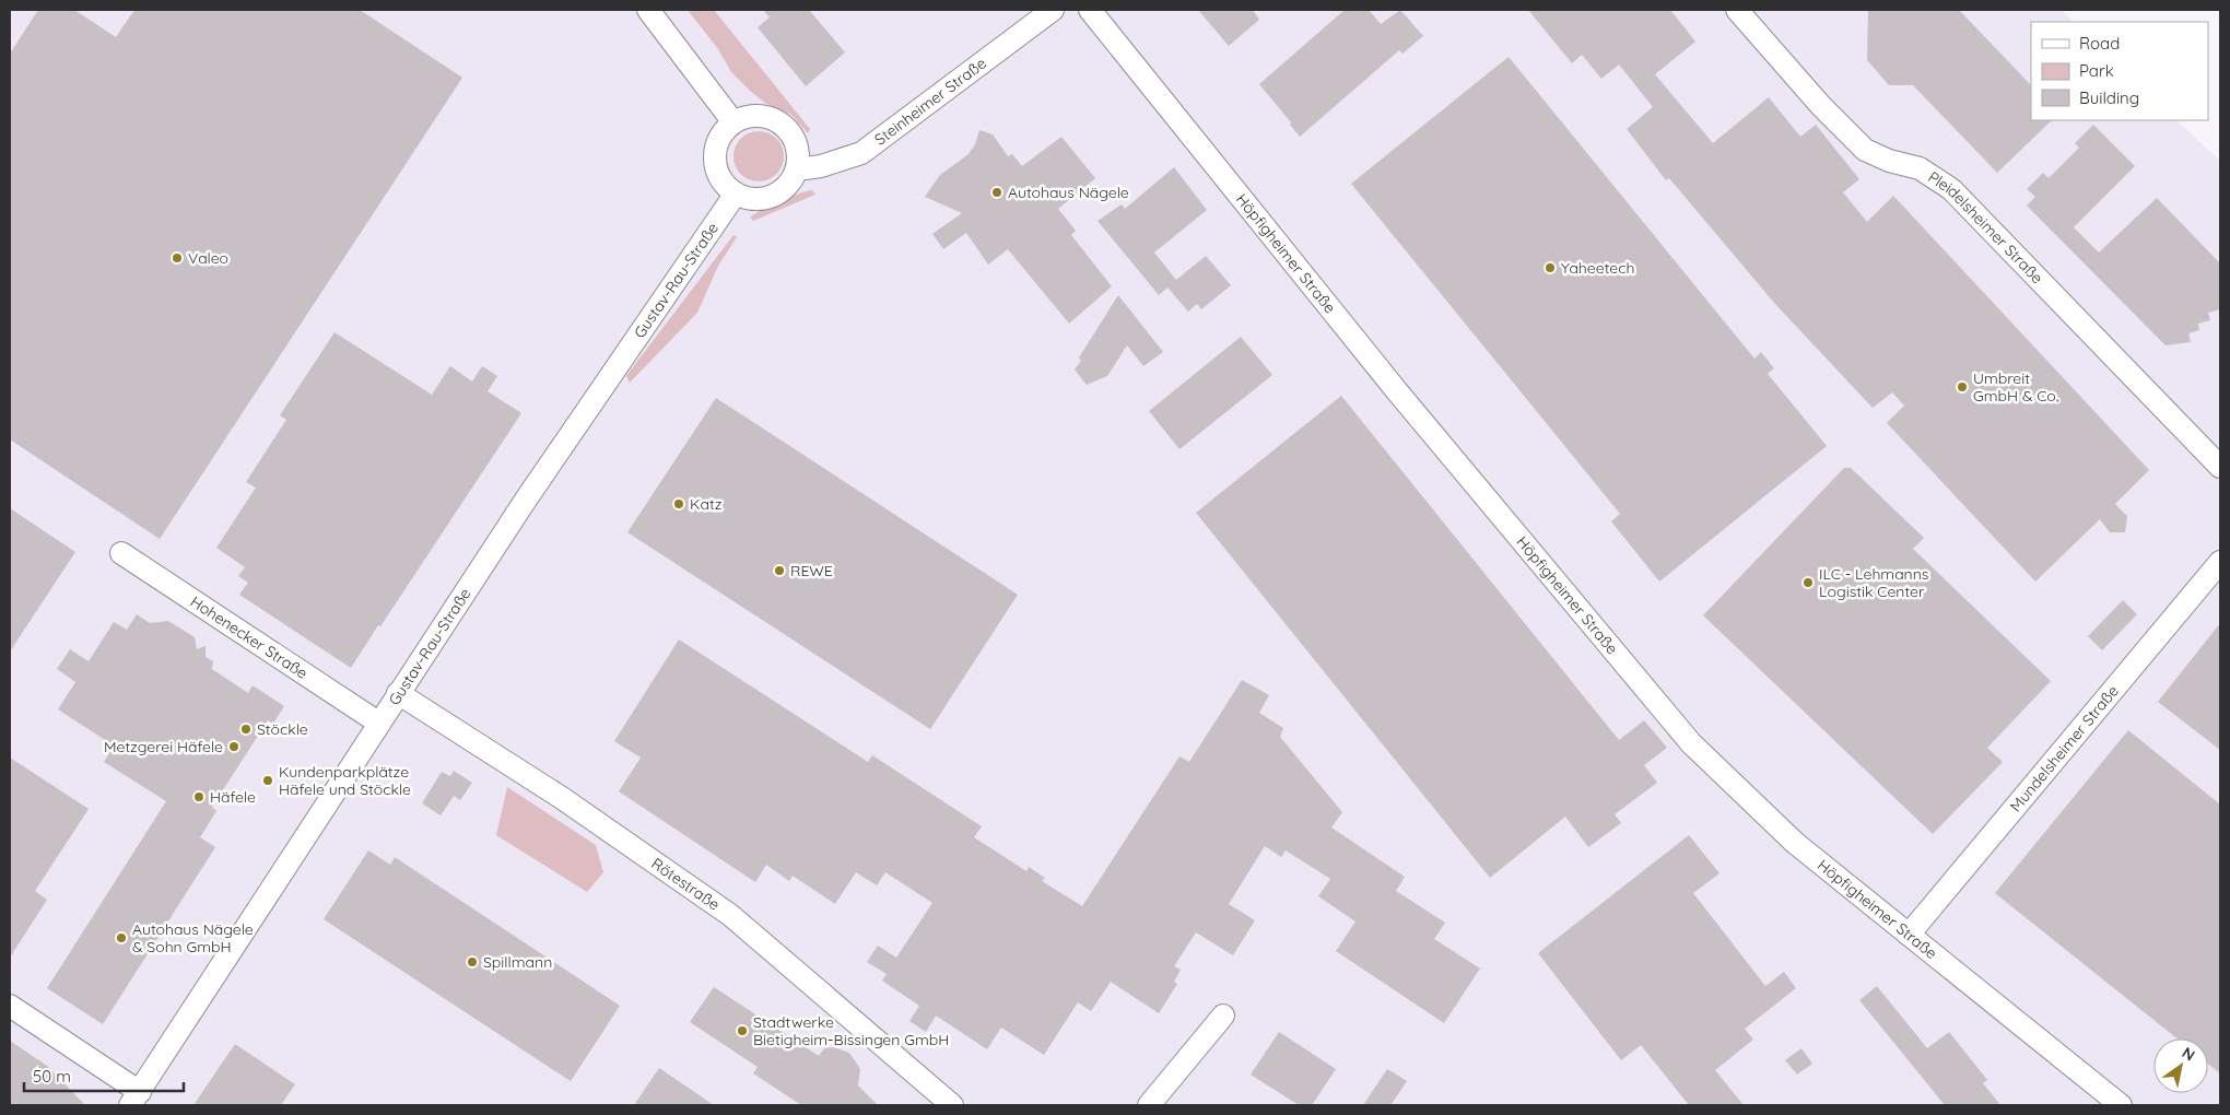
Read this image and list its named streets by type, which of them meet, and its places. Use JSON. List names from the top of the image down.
{
  "streets": {
    "street": [
      "Steinheimer Straße",
      "Pleidelsheimer Straße",
      "Höpfigheimer Straße",
      "Gustav-Rau-Straße",
      "Hohenecker Straße",
      "Mundelsheimer Straße",
      "Rötestraße"
    ]
  },
  "crossings": [
    ["Steinheimer Straße", "Gustav-Rau-Straße"],
    ["Höpfigheimer Straße", "Mundelsheimer Straße"],
    ["Gustav-Rau-Straße", "Hohenecker Straße"],
    ["Gustav-Rau-Straße", "Rötestraße"]
  ],
  "places": [
    "Autohaus Nägele",
    "Valeo",
    "Yaheetech",
    "Umbreit GmbH & Co.",
    "Katz",
    "REWE",
    "ILC - Lehmanns Logistik Center",
    "Stöckle",
    "Metzgerei Häfele",
    "Kundenparkplätze Häfele und Stöckle",
    "Häfele",
    "Autohaus Nägele & Sohn GmbH",
    "Spillmann",
    "Stadtwerke Bietigheim-Bissingen GmbH"
  ],
  "legend": ["Road", "Park", "Building"],
  "scale_bar": "50 m",
  "north": "top right"
}
